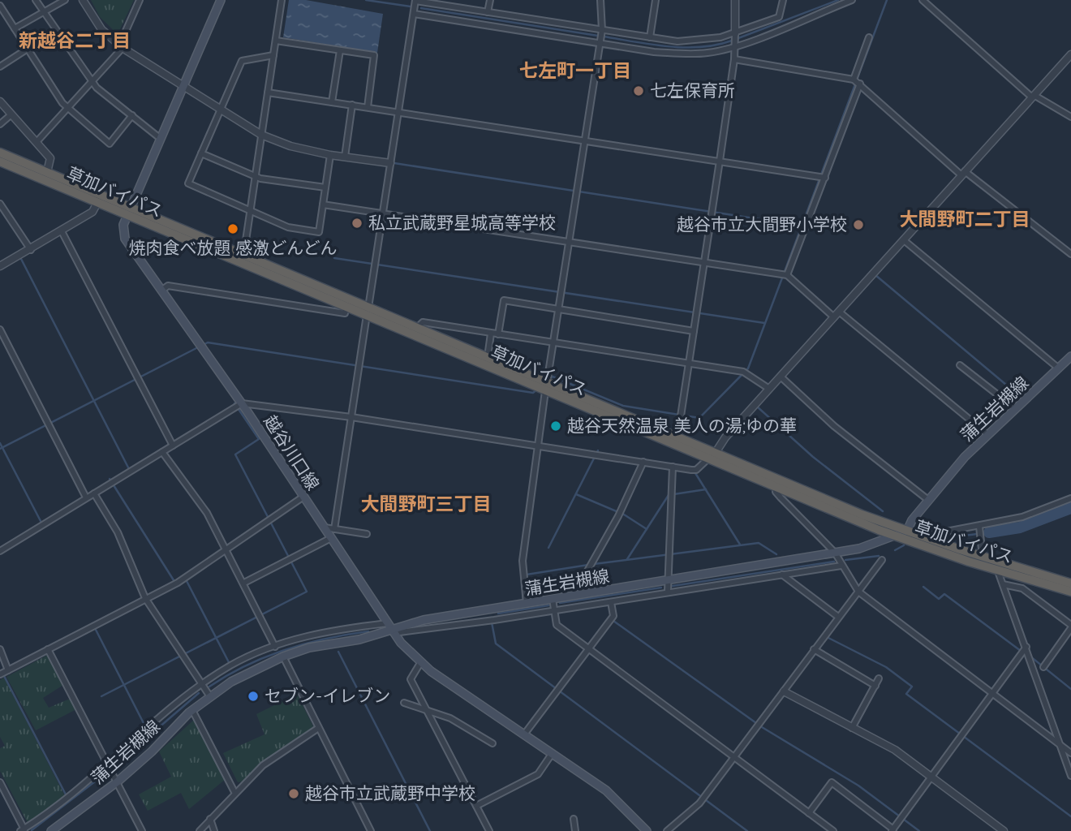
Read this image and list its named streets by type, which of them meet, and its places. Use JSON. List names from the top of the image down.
{
  "streets": {
    "highway": ["草加バイパス"],
    "main road": ["蒲生岩槻線", "越谷川口線"]
  },
  "crossings": [
    ["草加バイパス", "蒲生岩槻線"],
    ["草加バイパス", "越谷川口線"],
    ["蒲生岩槻線", "越谷川口線"]
  ],
  "districts": [
    "新越谷二丁目",
    "七左町一丁目",
    "大間野町二丁目",
    "大間野町三丁目"
  ],
  "places": [
    "七左保育所",
    "私立武蔵野星城高等学校",
    "越谷市立大間野小学校",
    "焼肉食べ放題 感激どんどん",
    "越谷天然温泉 美人の湯;ゆの華",
    "セブン-イレブン",
    "越谷市立武蔵野中学校"
  ]
}
